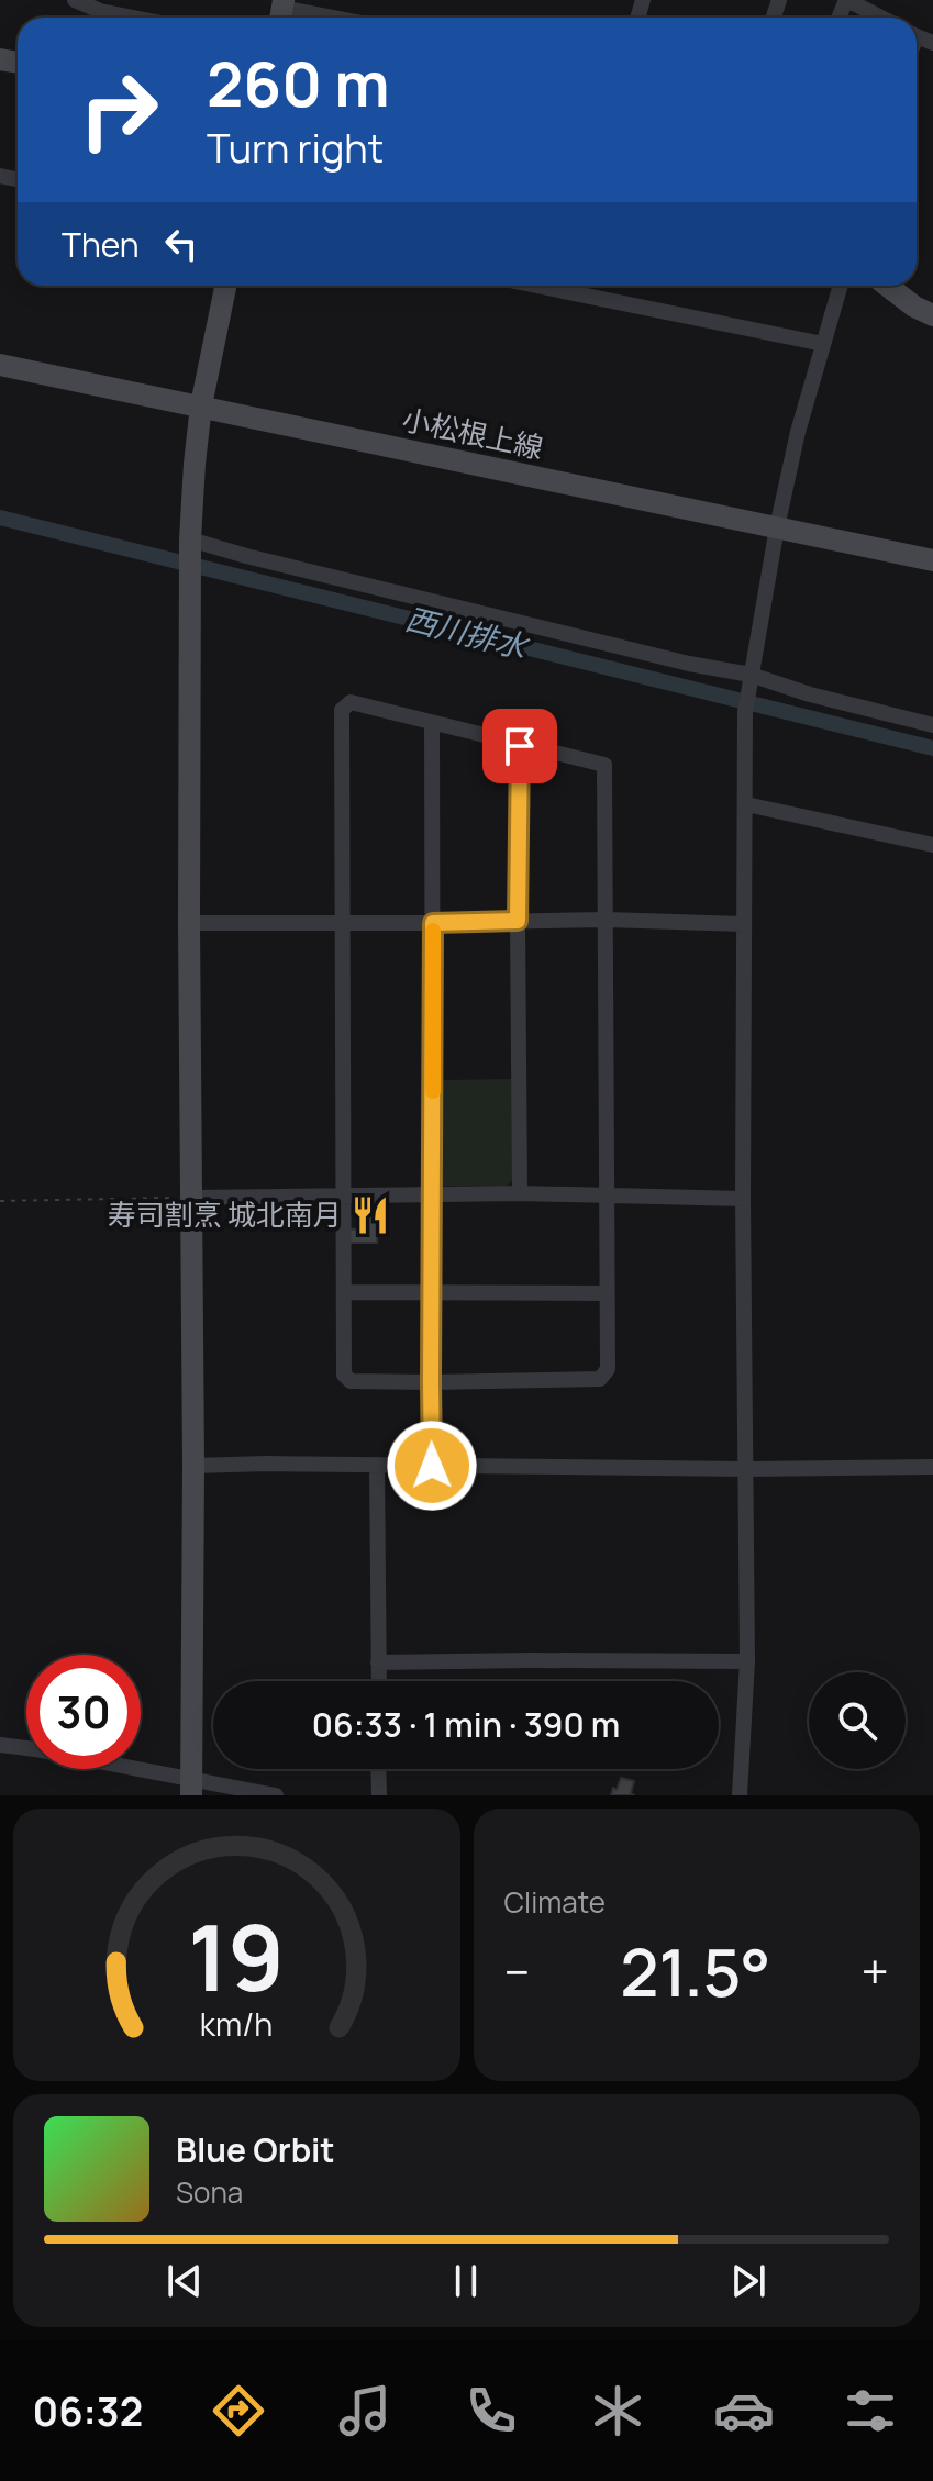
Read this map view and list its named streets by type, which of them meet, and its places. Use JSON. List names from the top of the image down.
{
  "streets": {
    "street": ["小松根上線"]
  },
  "water": ["西川排水"],
  "places": {
    "restaurant": ["寿司割烹 城北南月"]
  },
  "page": {
    "turn": ["260 m", "Turn right"],
    "then": "Then",
    "limit": "30",
    "trip": "06:33 · 1 min · 390 m",
    "tile": "Climate",
    "heat": ["−", "21.5°", "+"],
    "song": ["Blue Orbit", "Sona"],
    "tabs": "06:32",
    "gauge": ["19", "km/h"]
  }
}
